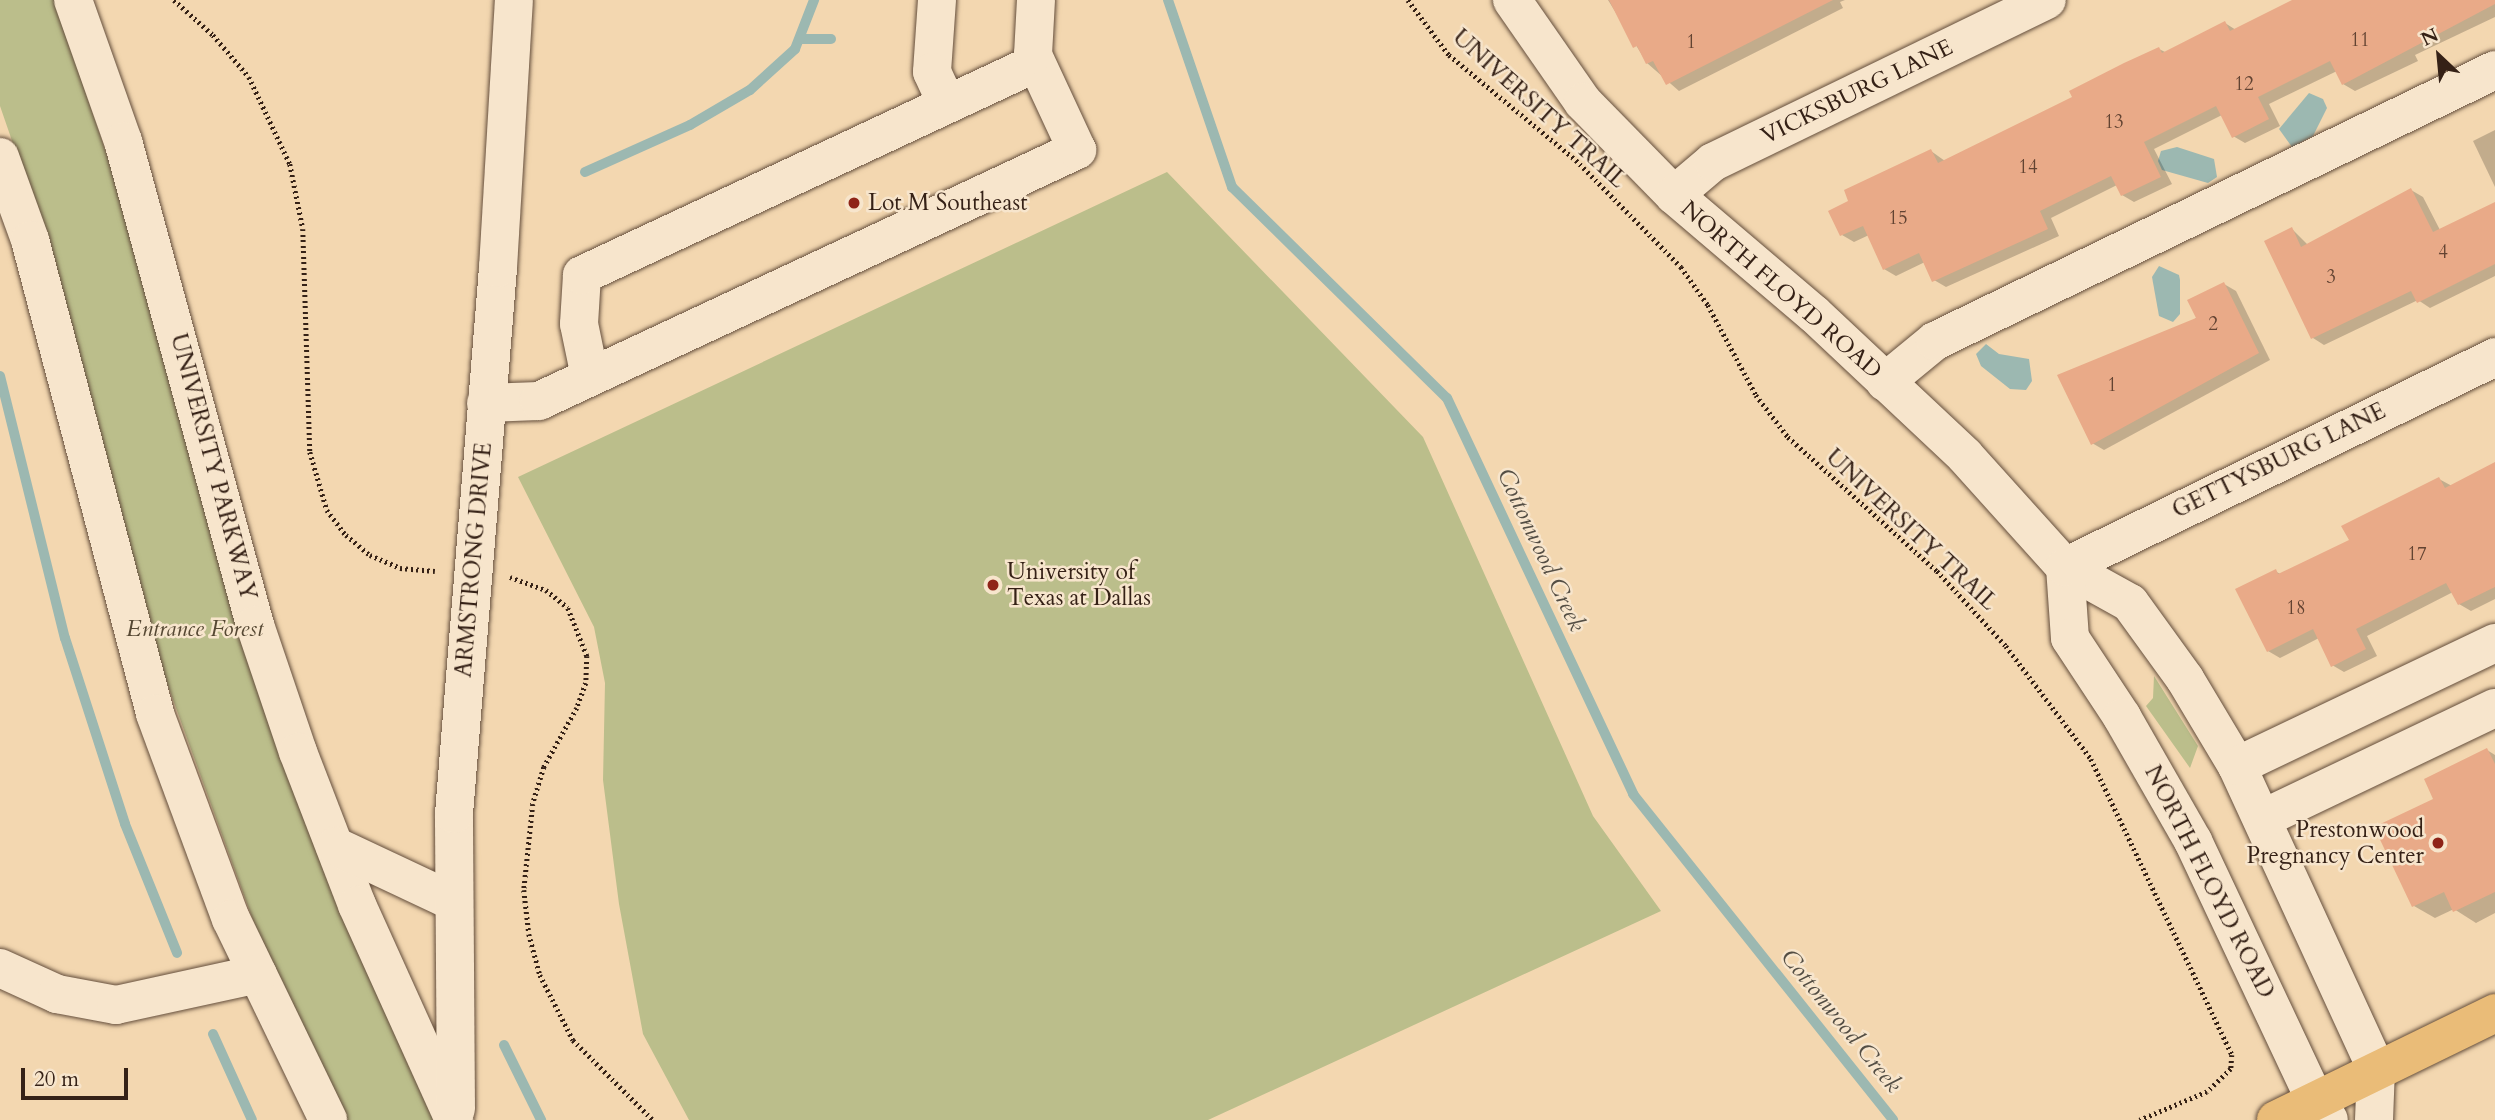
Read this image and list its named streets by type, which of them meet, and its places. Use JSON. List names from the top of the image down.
{
  "streets": {
    "street": [
      "VICKSBURG LANE",
      "NORTH FLOYD ROAD",
      "GETTYSBURG LANE",
      "UNIVERSITY PARKWAY",
      "ARMSTRONG DRIVE"
    ],
    "path": ["UNIVERSITY TRAIL"]
  },
  "crossings": [
    ["VICKSBURG LANE", "NORTH FLOYD ROAD"],
    ["NORTH FLOYD ROAD", "GETTYSBURG LANE"],
    ["UNIVERSITY PARKWAY", "ARMSTRONG DRIVE"]
  ],
  "water": ["Cottonwood Creek"],
  "parks": ["Entrance Forest"],
  "places": ["Lot M Southeast", "University of Texas at Dallas", "Prestonwood Pregnancy Center"],
  "house_numbers": [
    "11",
    "1",
    "12",
    "13",
    "14",
    "15",
    "4",
    "3",
    "2",
    "1",
    "17",
    "18"
  ],
  "scale_bar": "20 m",
  "north": "top left"
}
